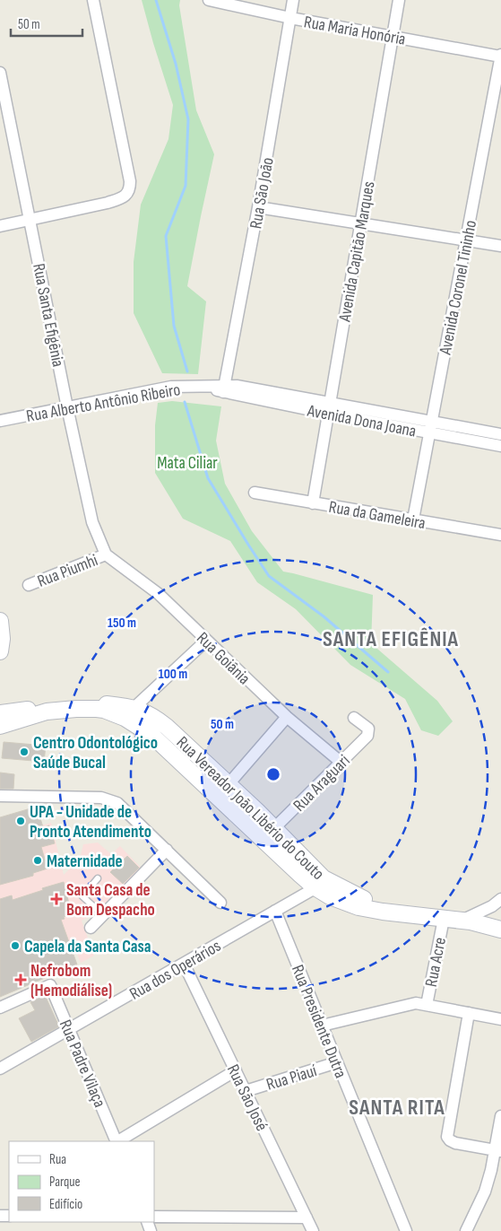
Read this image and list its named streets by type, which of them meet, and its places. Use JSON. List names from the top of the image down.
{
  "streets": {
    "main road": ["Rua Vereador João Libério do Couto"],
    "street": [
      "Rua Maria Honória",
      "Rua São João",
      "Avenida Capitão Marques",
      "Avenida Coronel Tininho",
      "Rua Santa Efigênia",
      "Rua Alberto Antônio Ribeiro",
      "Avenida Dona Joana",
      "Rua da Gameleira",
      "Rua Piumhi",
      "Rua Goiânia",
      "Rua Araguari",
      "Rua Acre",
      "Rua dos Operários",
      "Rua Presidente Dutra",
      "Rua Padre Vilaça",
      "Rua Piauí",
      "Rua São José"
    ]
  },
  "crossings": [
    ["Rua Maria Honória", "Rua São João"],
    ["Rua Maria Honória", "Avenida Capitão Marques"],
    ["Rua Maria Honória", "Avenida Coronel Tininho"],
    ["Rua São João", "Rua Alberto Antônio Ribeiro"],
    ["Rua São João", "Avenida Dona Joana"],
    ["Avenida Capitão Marques", "Avenida Dona Joana"],
    ["Avenida Capitão Marques", "Rua da Gameleira"],
    ["Avenida Coronel Tininho", "Avenida Dona Joana"],
    ["Avenida Coronel Tininho", "Rua da Gameleira"],
    ["Rua Santa Efigênia", "Rua Alberto Antônio Ribeiro"],
    ["Rua Santa Efigênia", "Rua Piumhi"],
    ["Rua Santa Efigênia", "Rua Goiânia"],
    ["Rua Alberto Antônio Ribeiro", "Avenida Dona Joana"],
    ["Rua Piumhi", "Rua Goiânia"],
    ["Rua Goiânia", "Rua Araguari"],
    ["Rua Araguari", "Rua Vereador João Libério do Couto"],
    ["Rua Vereador João Libério do Couto", "Rua Acre"],
    ["Rua Vereador João Libério do Couto", "Rua dos Operários"],
    ["Rua dos Operários", "Rua Presidente Dutra"],
    ["Rua dos Operários", "Rua Padre Vilaça"],
    ["Rua dos Operários", "Rua São José"],
    ["Rua Presidente Dutra", "Rua Piauí"],
    ["Rua Piauí", "Rua São José"]
  ],
  "districts": ["SANTA EFIGÊNIA", "SANTA RITA"],
  "parks": ["Mata Ciliar"],
  "places": {
    "other": [
      "Centro Odontológico Saúde Bucal",
      "UPA - Unidade de Pronto Atendimento",
      "Maternidade",
      "Capela da Santa Casa"
    ],
    "health": ["Santa Casa de Bom Despacho", "Nefrobom (Hemodiálise)"]
  },
  "legend": ["Rua", "Parque", "Edifício"],
  "scale_bar": "50 m",
  "rings": ["150 m", "100 m", "50 m"]
}
